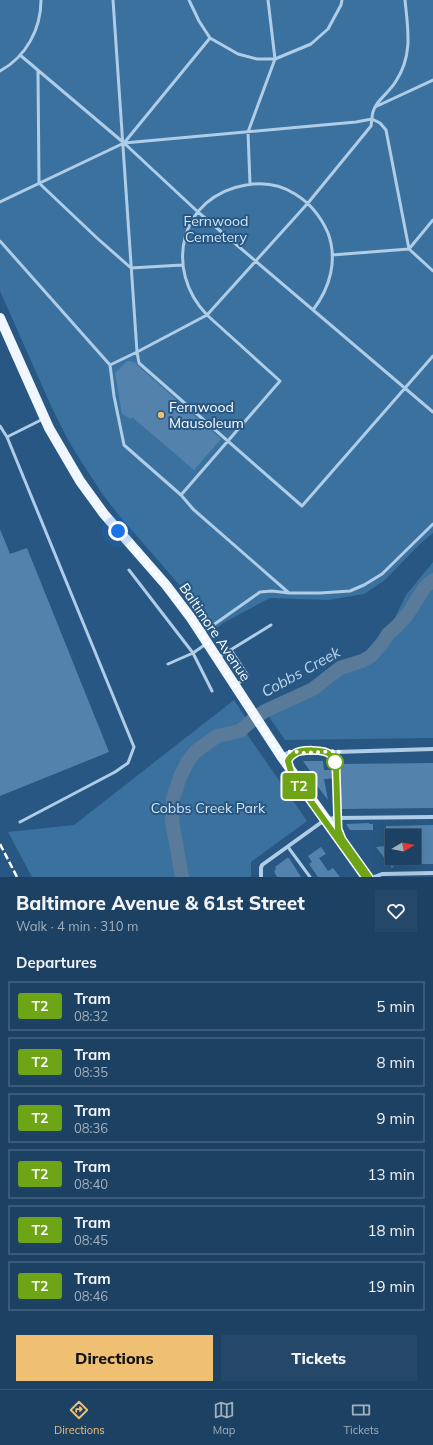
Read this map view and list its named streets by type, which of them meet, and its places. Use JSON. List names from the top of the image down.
{
  "streets": {
    "main road": ["Baltimore Avenue"]
  },
  "water": ["Cobbs Creek"],
  "parks": ["Fernwood Cemetery", "Cobbs Creek Park"],
  "places": ["Fernwood Mausoleum"],
  "lines": ["tram line T2"],
  "north": "right",
  "page": {
    "on_map": "T2",
    "heading": [
      ["Baltimore Avenue & 61st Street", "Walk · 4 min · 310 m"],
      "Departures"
    ],
    "list": [
      {
        "mark": "T2",
        "name": "Tram",
        "note": "08:32",
        "value": "5 min"
      },
      {
        "mark": "T2",
        "name": "Tram",
        "note": "08:35",
        "value": "8 min"
      },
      {
        "mark": "T2",
        "name": "Tram",
        "note": "08:36",
        "value": "9 min"
      },
      {
        "mark": "T2",
        "name": "Tram",
        "note": "08:40",
        "value": "13 min"
      },
      {
        "mark": "T2",
        "name": "Tram",
        "note": "08:45",
        "value": "18 min"
      },
      {
        "mark": "T2",
        "name": "Tram",
        "note": "08:46",
        "value": "19 min"
      }
    ],
    "buttons": ["Directions", "Tickets"],
    "tabs": ["Directions", "Map", "Tickets"]
  }
}
